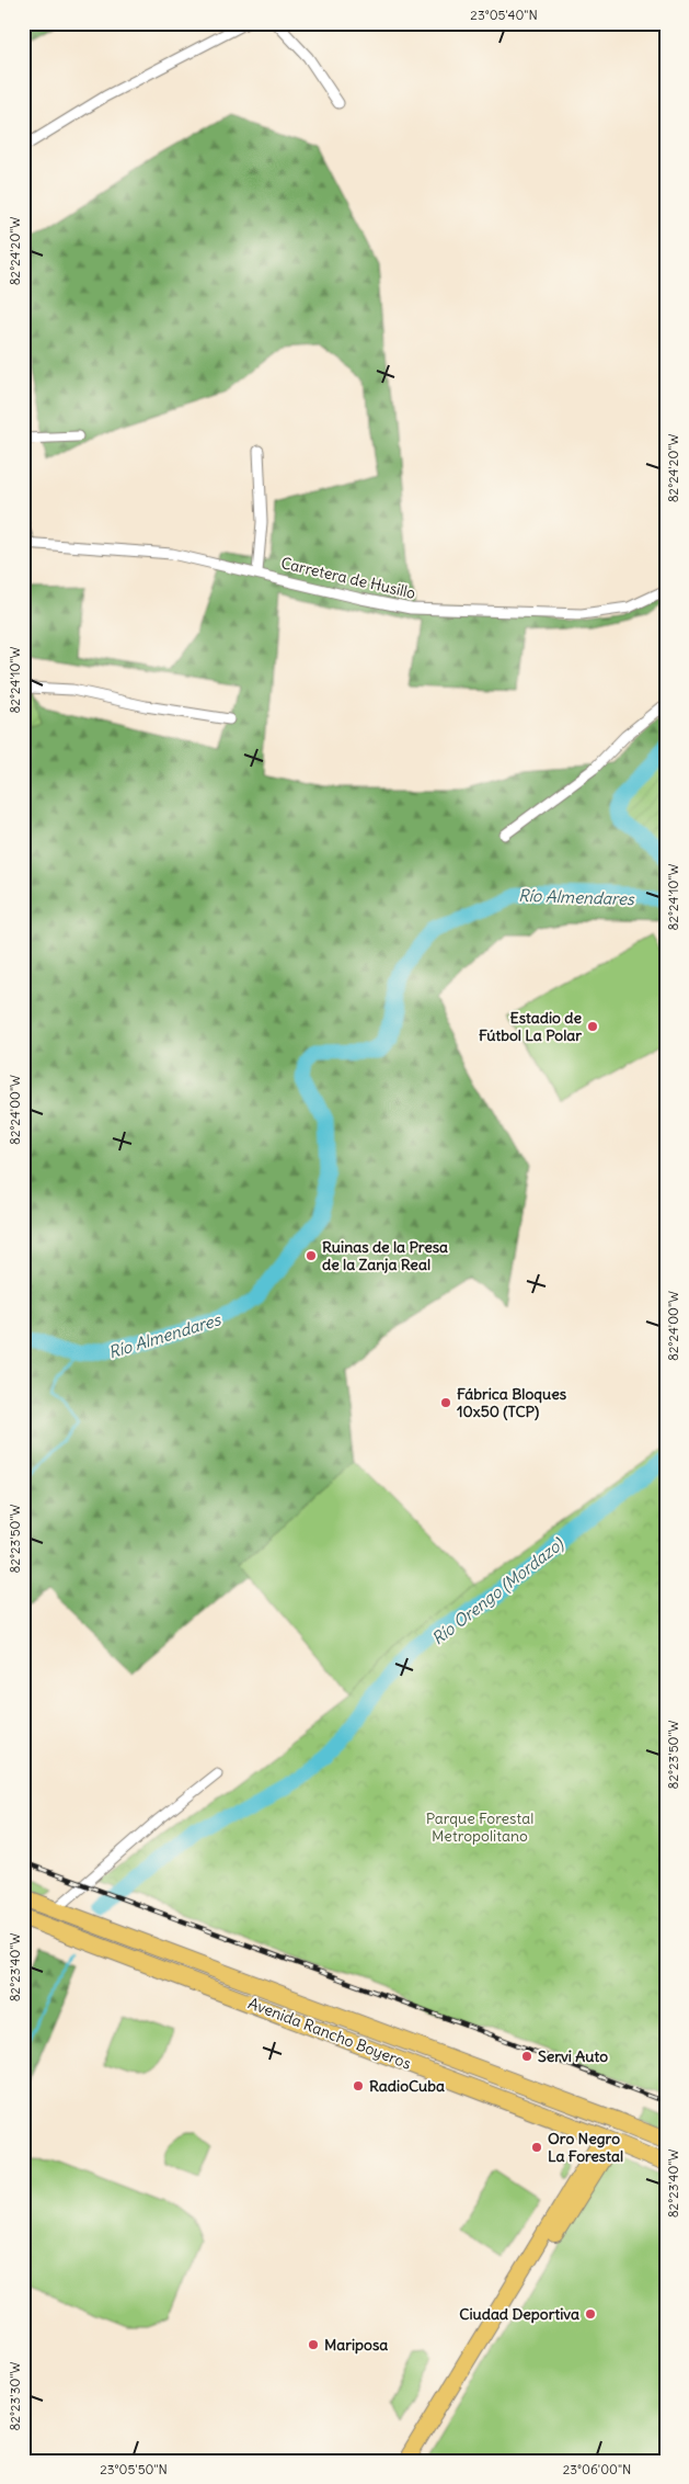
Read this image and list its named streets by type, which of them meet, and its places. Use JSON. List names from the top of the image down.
{
  "streets": {
    "highway": ["Avenida Rancho Boyeros"],
    "street": ["Carretera de Husillo"]
  },
  "water": ["Río Almendares", "Río Orengo (Mordazo)"],
  "parks": ["Parque Forestal Metropolitano"],
  "places": [
    "Estadio de Fútbol La Polar",
    "Ruinas de la Presa de la Zanja Real",
    "Fábrica Bloques 10x50 (TCP)",
    "Servi Auto",
    "RadioCuba",
    "Oro Negro La Forestal",
    "Ciudad Deportiva",
    "Mariposa"
  ],
  "coordinates": [
    "23°05'40\"N",
    "82°24'20\"W",
    "82°24'10\"W",
    "82°24'00\"W",
    "82°23'50\"W",
    "82°23'40\"W",
    "82°23'30\"W",
    "23°05'50\"N",
    "23°06'00\"N"
  ]
}
